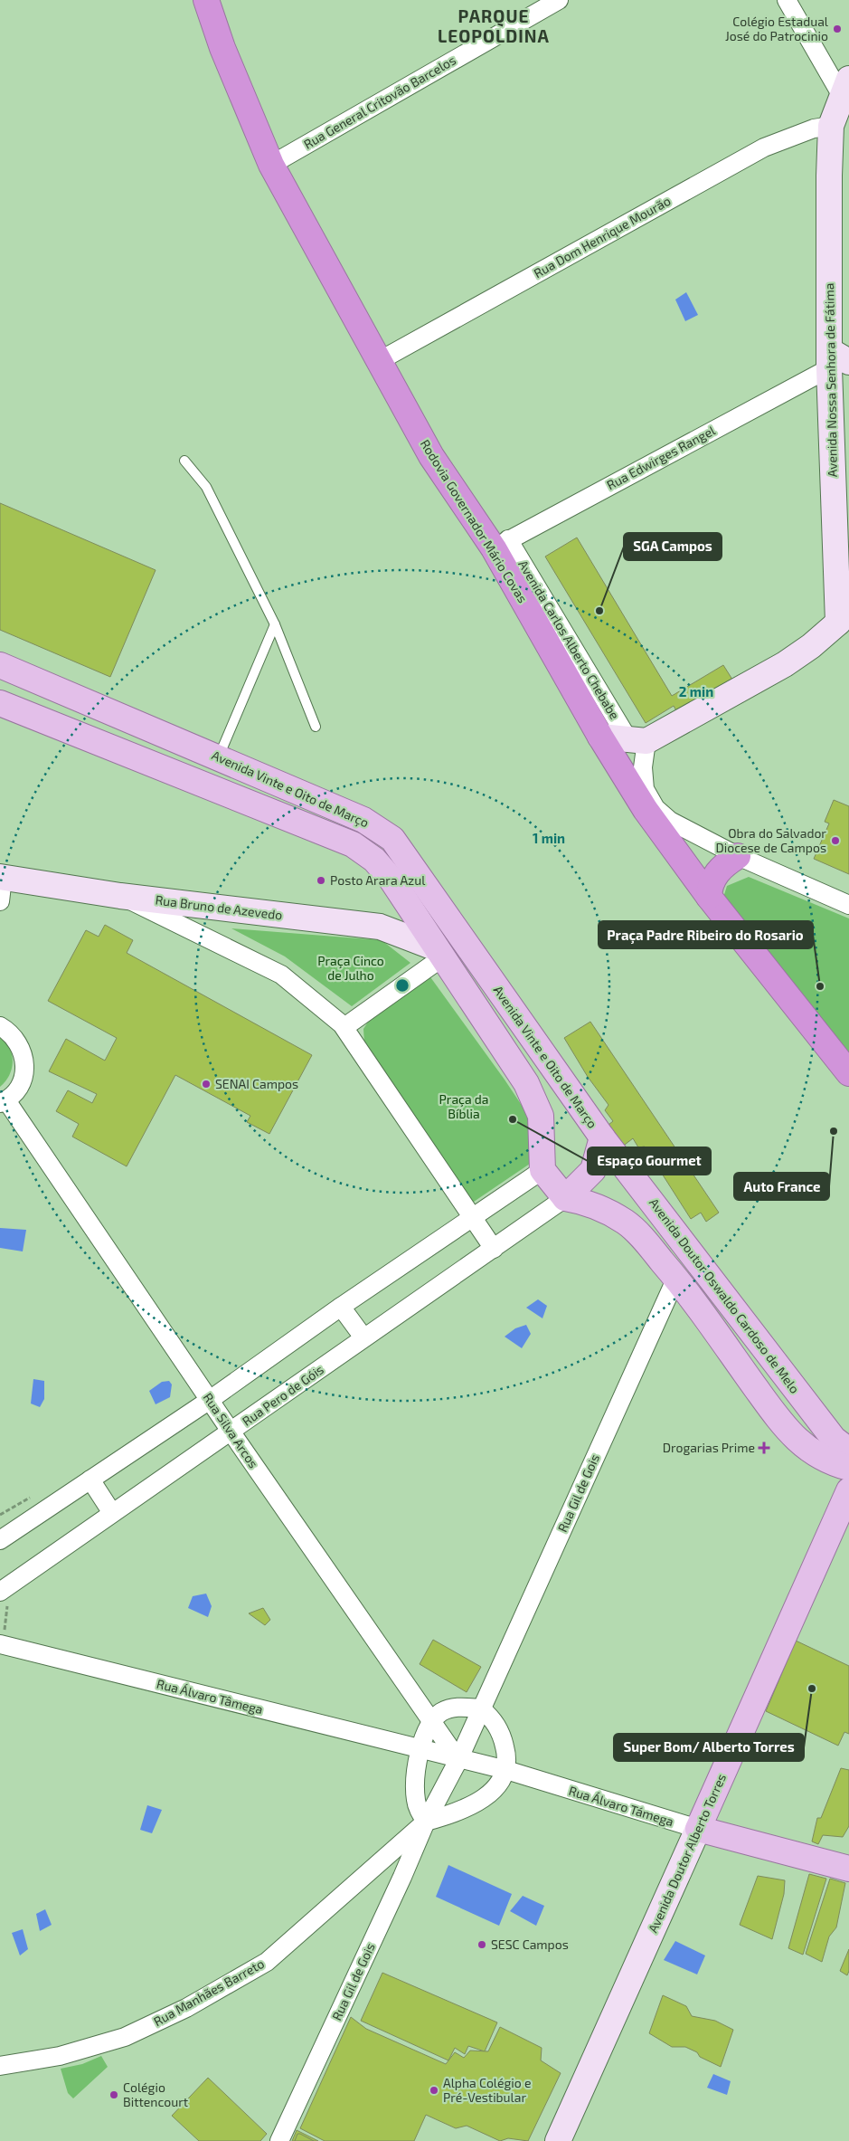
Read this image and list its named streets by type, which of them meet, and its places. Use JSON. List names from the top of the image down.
{
  "streets": {
    "highway": ["Rodovia Governador Mário Covas"],
    "main road": [
      "Avenida Nossa Senhora de Fátima",
      "Avenida Vinte e Oito de Março",
      "Rua Bruno de Azevedo",
      "Avenida Doutor Oswaldo Cardoso de Melo",
      "Rua Álvaro Támega",
      "Avenida Doutor Alberto Torres"
    ],
    "street": [
      "Rua General Critovão Barcelos",
      "Rua Dom Henrique Mourão",
      "Rua Edwirges Rangel",
      "Avenida Carlos Alberto Chebabe",
      "Rua Pero de Góis",
      "Rua Silva Arcos",
      "Rua Gil de Gois",
      "Rua Álvaro Tâmega",
      "Rua Manhães Barreto"
    ]
  },
  "crossings": [
    ["Rua General Critovão Barcelos", "Rodovia Governador Mário Covas"],
    ["Rua Dom Henrique Mourão", "Avenida Nossa Senhora de Fátima"],
    ["Rua Dom Henrique Mourão", "Rodovia Governador Mário Covas"],
    ["Avenida Nossa Senhora de Fátima", "Rua Edwirges Rangel"],
    ["Rua Edwirges Rangel", "Rodovia Governador Mário Covas"],
    ["Rua Edwirges Rangel", "Avenida Carlos Alberto Chebabe"],
    ["Rodovia Governador Mário Covas", "Avenida Carlos Alberto Chebabe"],
    ["Avenida Vinte e Oito de Março", "Rua Bruno de Azevedo"],
    ["Avenida Vinte e Oito de Março", "Avenida Doutor Oswaldo Cardoso de Melo"],
    ["Rua Pero de Góis", "Rua Silva Arcos"],
    ["Rua Silva Arcos", "Rua Gil de Gois"],
    ["Rua Silva Arcos", "Rua Álvaro Támega"],
    ["Rua Gil de Gois", "Rua Álvaro Támega"],
    ["Rua Gil de Gois", "Rua Manhães Barreto"],
    ["Rua Álvaro Tâmega", "Rua Álvaro Támega"],
    ["Rua Álvaro Támega", "Avenida Doutor Alberto Torres"]
  ],
  "districts": ["PARQUE LEOPOLDINA"],
  "parks": ["Praça Cinco de Julho", "Praça da Bíblia"],
  "places": {
    "other": [
      "Colégio Estadual José do Patrocinio",
      "SGA Campos",
      "Obra do Salvador Diocese de Campos",
      "Posto Arara Azul",
      "Praça Padre Ribeiro do Rosario",
      "SENAI Campos",
      "Espaço Gourmet",
      "Auto France",
      "Super Bom/ Alberto Torres",
      "SESC Campos",
      "Alpha Colégio e Pré-Vestibular",
      "Colégio Bittencourt"
    ],
    "health": ["Drogarias Prime"]
  },
  "rings": ["2 min", "1 min"]
}
